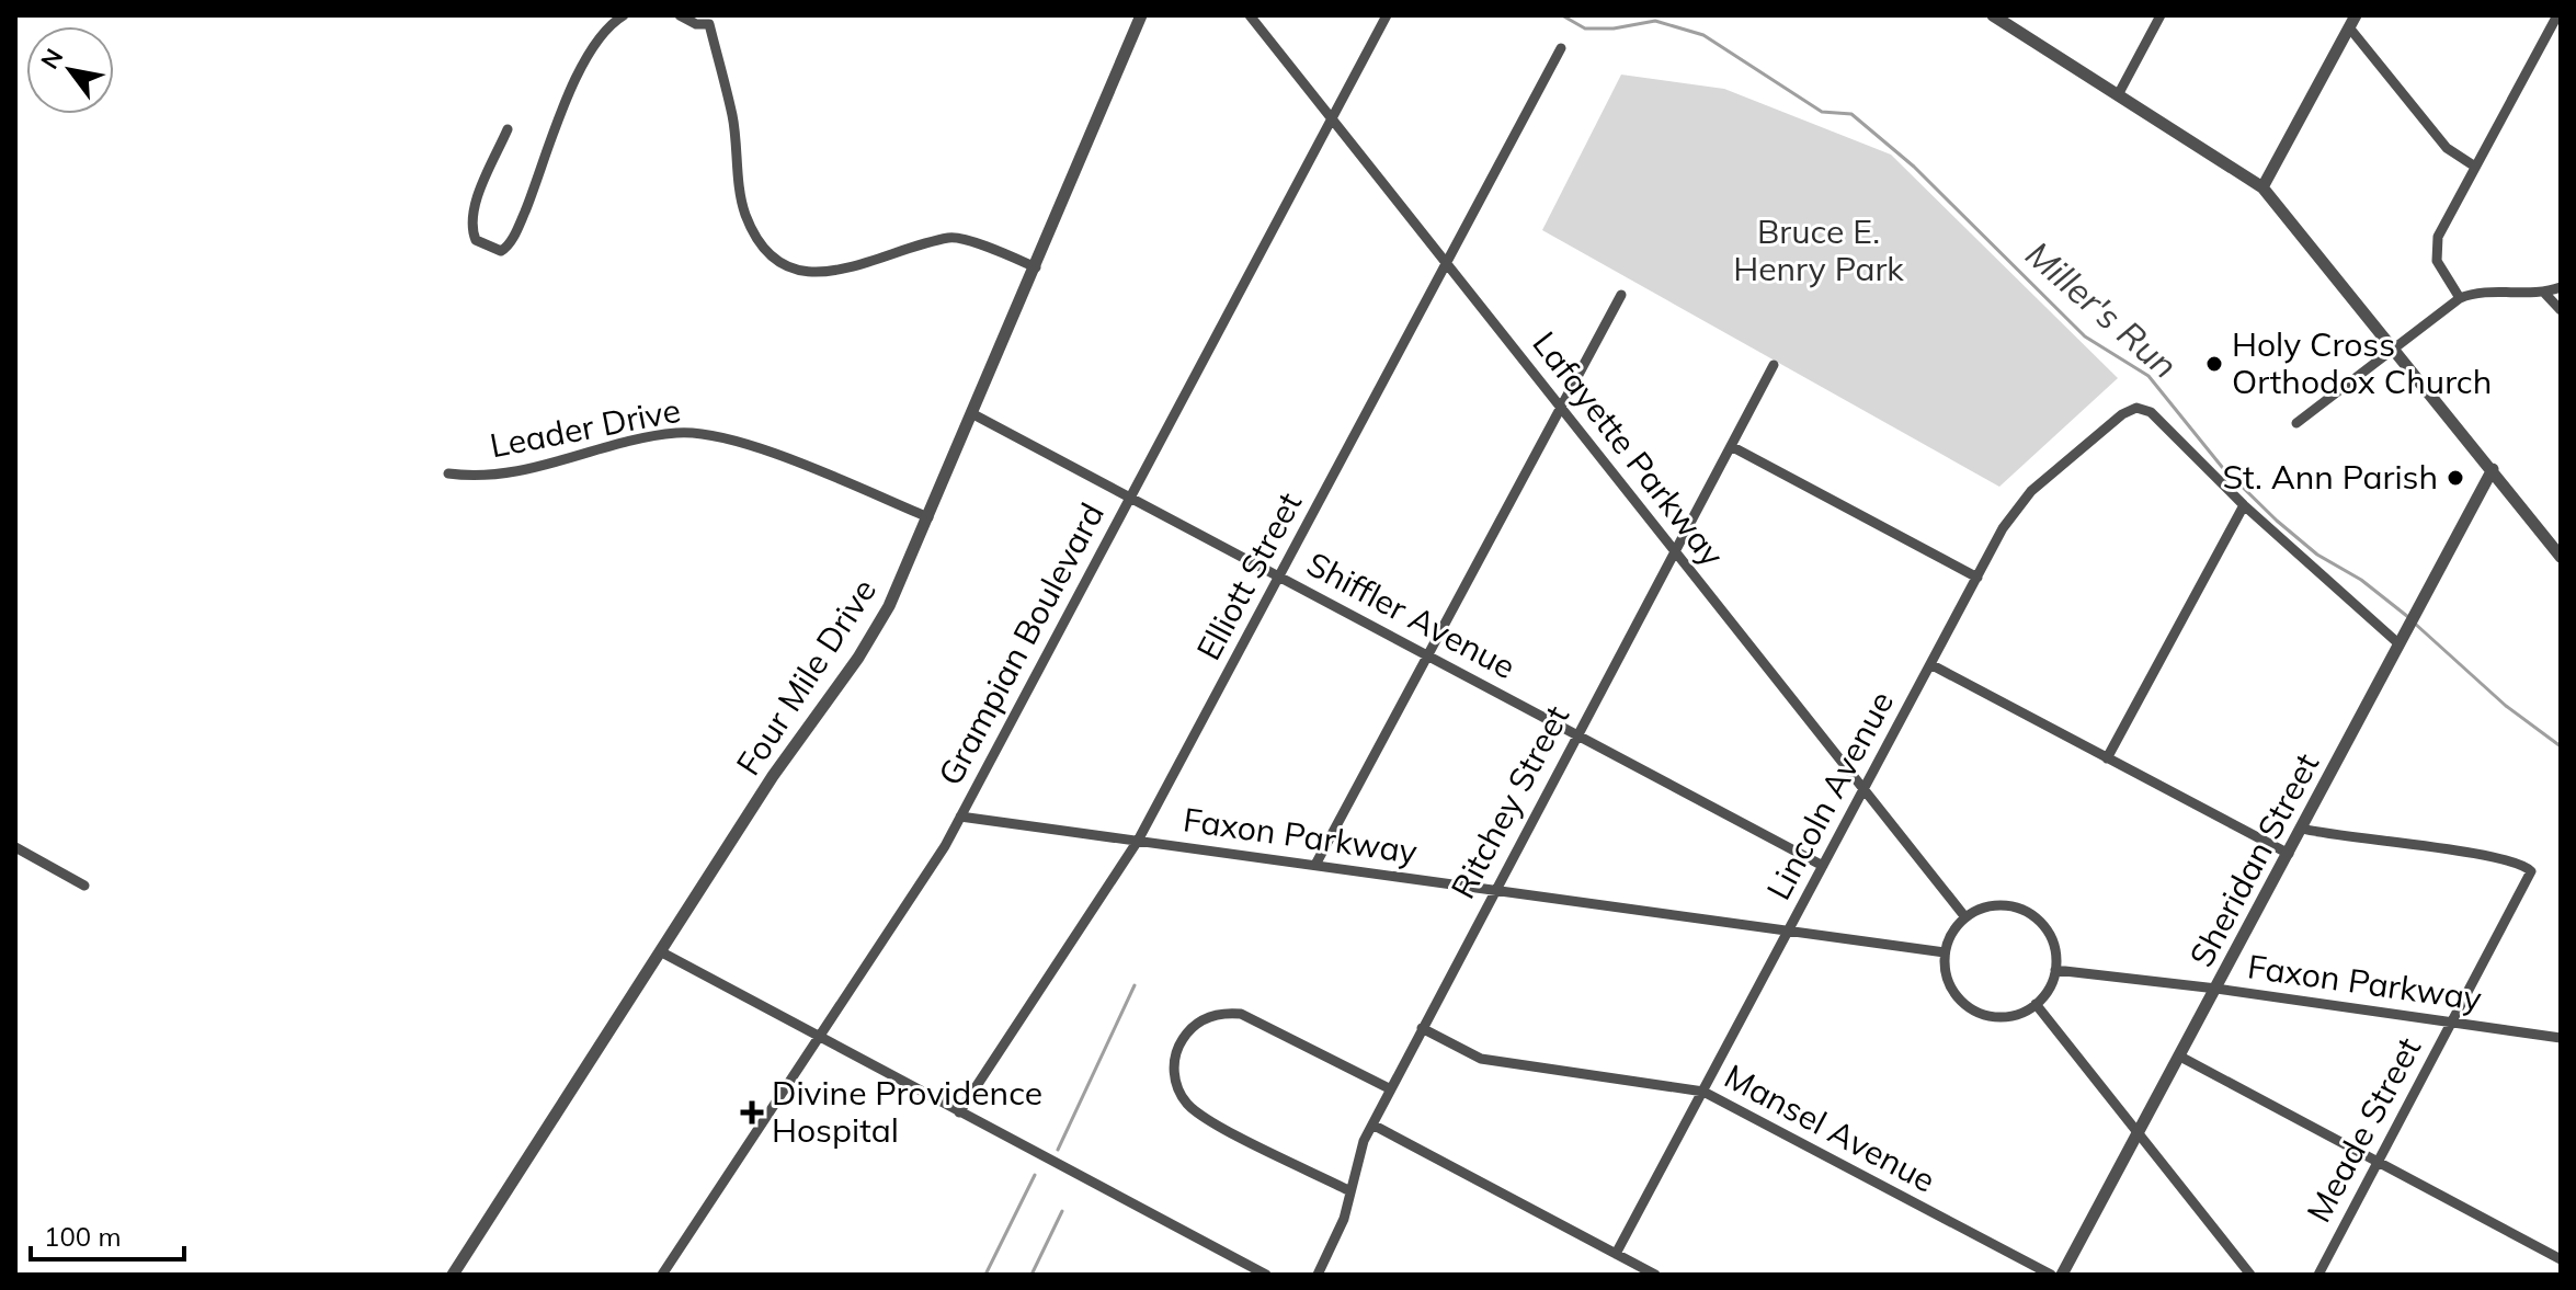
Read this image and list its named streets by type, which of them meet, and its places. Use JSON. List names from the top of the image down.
{
  "streets": {
    "street": [
      "Leader Drive",
      "Lafayette Parkway",
      "Elliott Street",
      "Shiffler Avenue",
      "Grampian Boulevard",
      "Four Mile Drive",
      "Lincoln Avenue",
      "Ritchey Street",
      "Faxon Parkway",
      "Sheridan Street",
      "Mansel Avenue",
      "Meade Street"
    ]
  },
  "crossings": [
    ["Leader Drive", "Four Mile Drive"],
    ["Lafayette Parkway", "Elliott Street"],
    ["Lafayette Parkway", "Grampian Boulevard"],
    ["Lafayette Parkway", "Lincoln Avenue"],
    ["Lafayette Parkway", "Ritchey Street"],
    ["Lafayette Parkway", "Faxon Parkway"],
    ["Elliott Street", "Shiffler Avenue"],
    ["Elliott Street", "Faxon Parkway"],
    ["Shiffler Avenue", "Grampian Boulevard"],
    ["Shiffler Avenue", "Four Mile Drive"],
    ["Shiffler Avenue", "Lincoln Avenue"],
    ["Shiffler Avenue", "Ritchey Street"],
    ["Grampian Boulevard", "Faxon Parkway"],
    ["Lincoln Avenue", "Faxon Parkway"],
    ["Lincoln Avenue", "Mansel Avenue"],
    ["Ritchey Street", "Faxon Parkway"],
    ["Ritchey Street", "Mansel Avenue"],
    ["Faxon Parkway", "Sheridan Street"],
    ["Faxon Parkway", "Meade Street"],
    ["Sheridan Street", "Meade Street"]
  ],
  "water": ["Miller's Run"],
  "parks": ["Bruce E. Henry Park"],
  "places": {
    "other": ["Holy Cross Orthodox Church", "St. Ann Parish"],
    "health": ["Divine Providence Hospital"]
  },
  "scale_bar": "100 m",
  "north": "top left"
}
